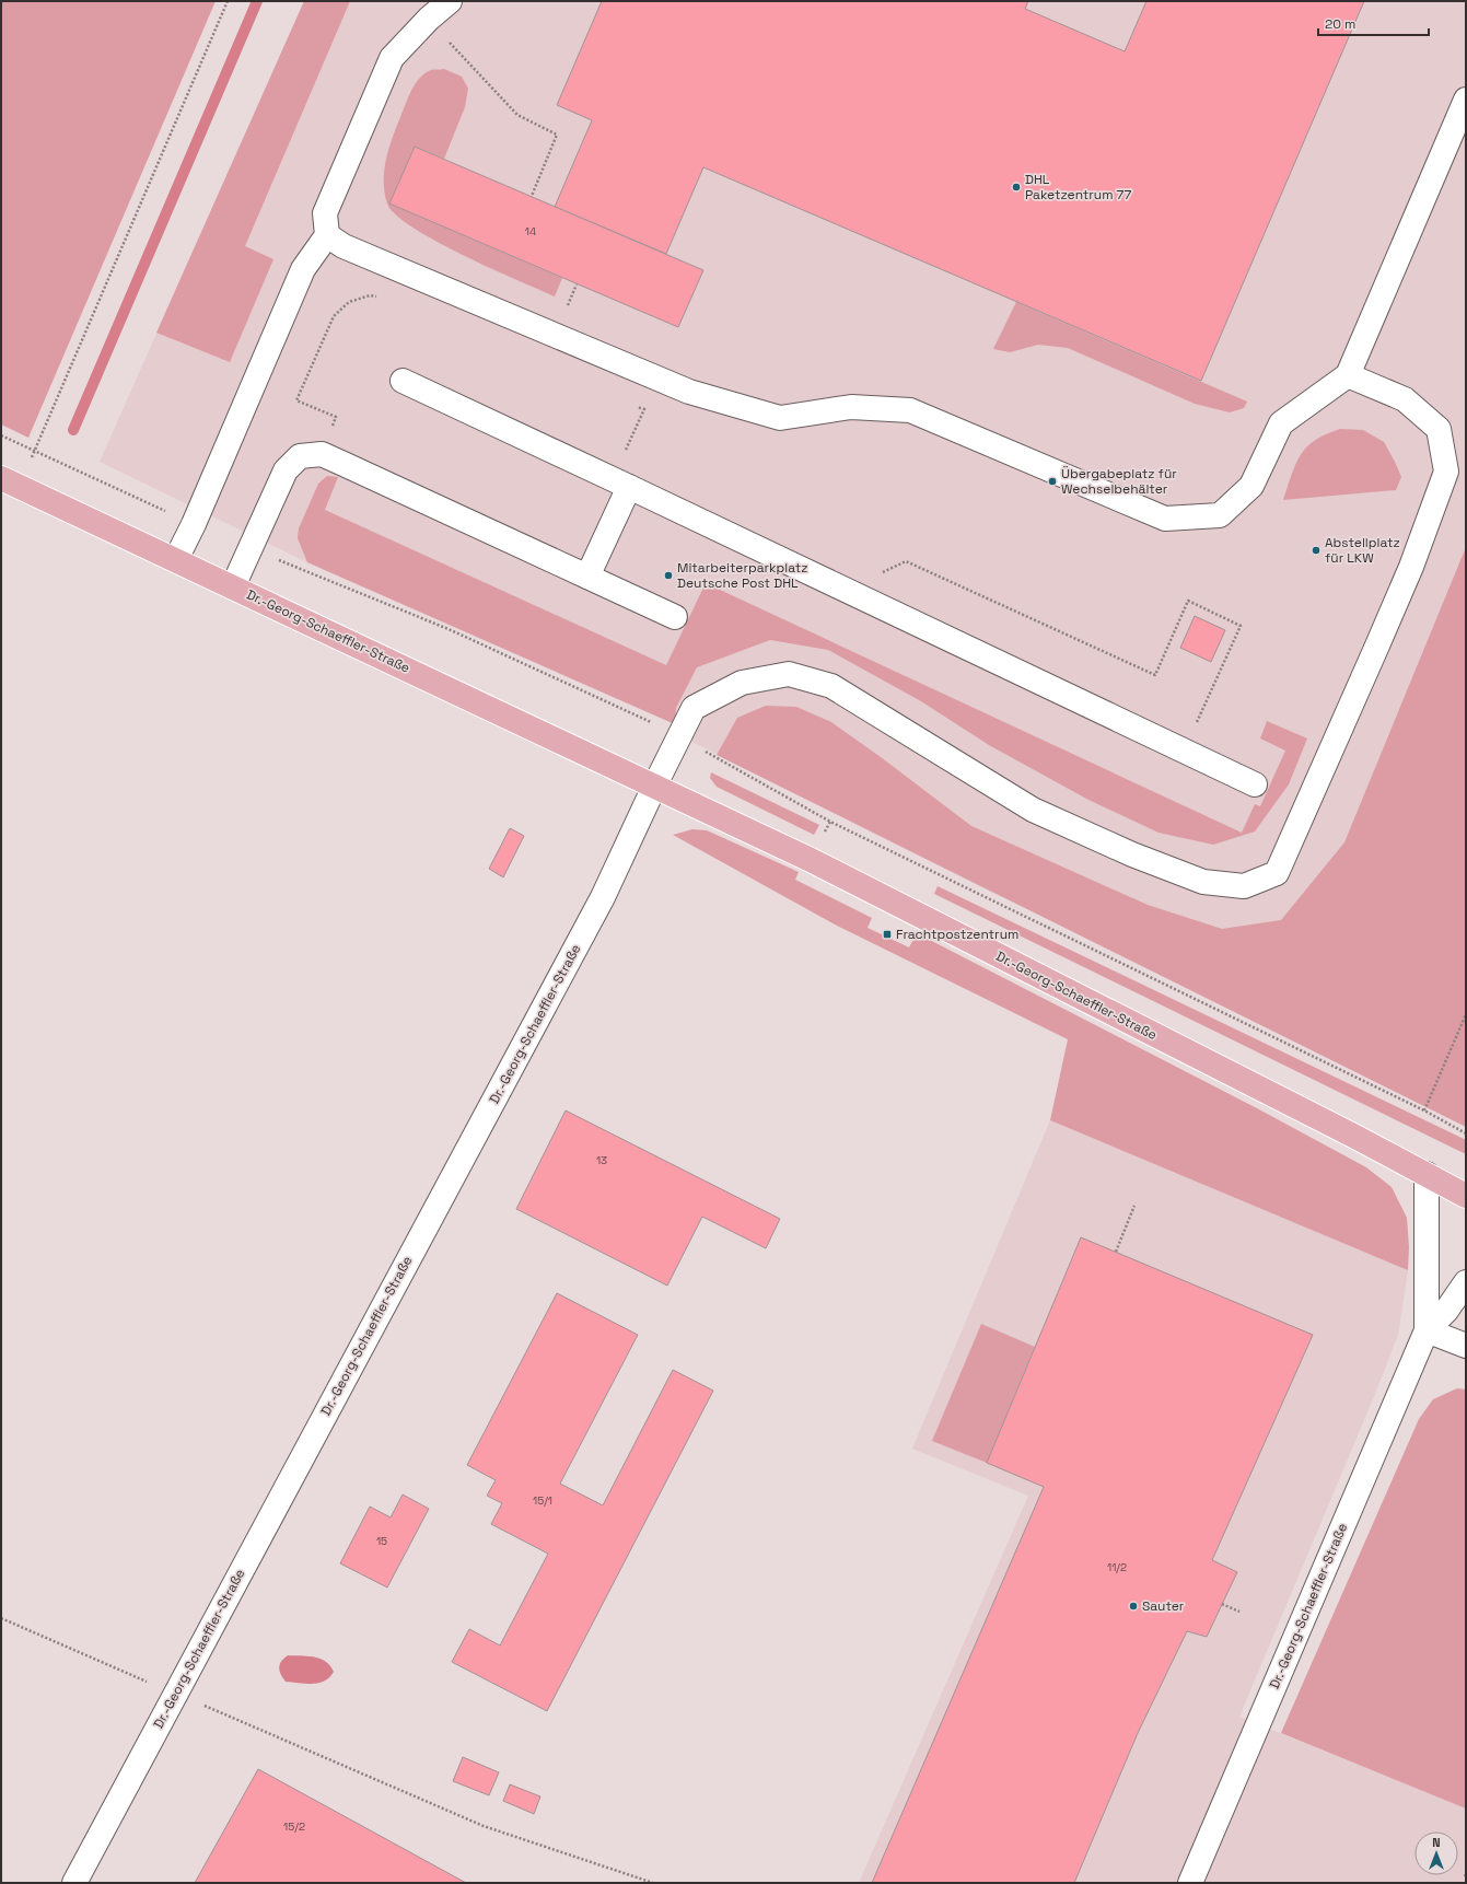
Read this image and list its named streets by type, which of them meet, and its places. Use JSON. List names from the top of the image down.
{
  "streets": {
    "main road": ["Dr.-Georg-Schaeffler-Straße"]
  },
  "places": {
    "other": [
      "DHL Paketzentrum 77",
      "Übergabeplatz für Wechselbehälter",
      "Abstellplatz für LKW",
      "Mitarbeiterparkplatz Deutsche Post DHL",
      "Sauter"
    ],
    "transit": ["Frachtpostzentrum"]
  },
  "house_numbers": [
    "14",
    "13",
    "15/1",
    "15",
    "11/2",
    "15/2"
  ],
  "scale_bar": "20 m",
  "north": "top"
}
